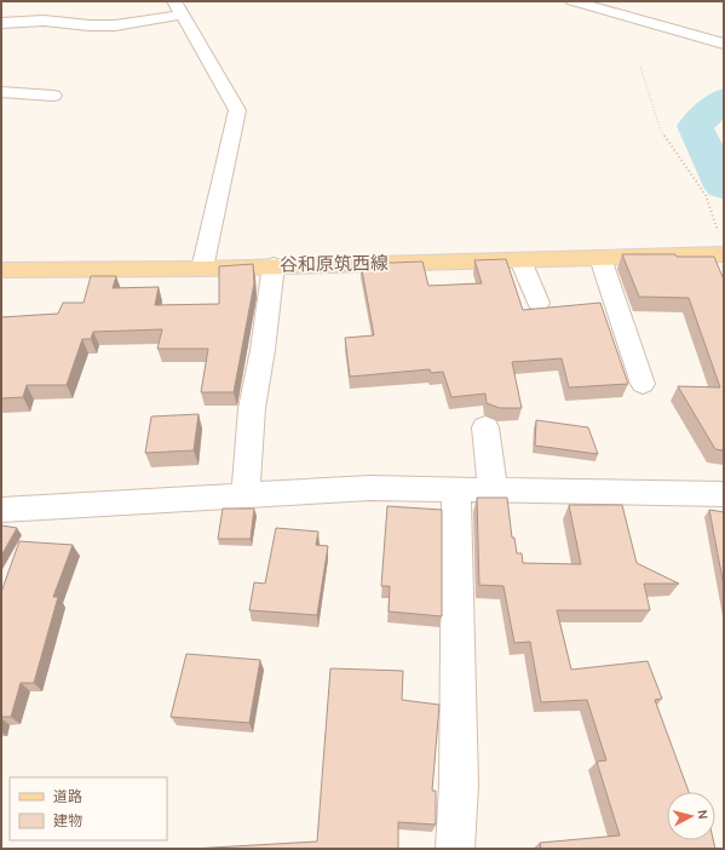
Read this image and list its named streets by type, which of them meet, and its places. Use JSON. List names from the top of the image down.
{
  "streets": {
    "main road": ["谷和原筑西線"]
  },
  "legend": ["道路", "建物"],
  "north": "right"
}
